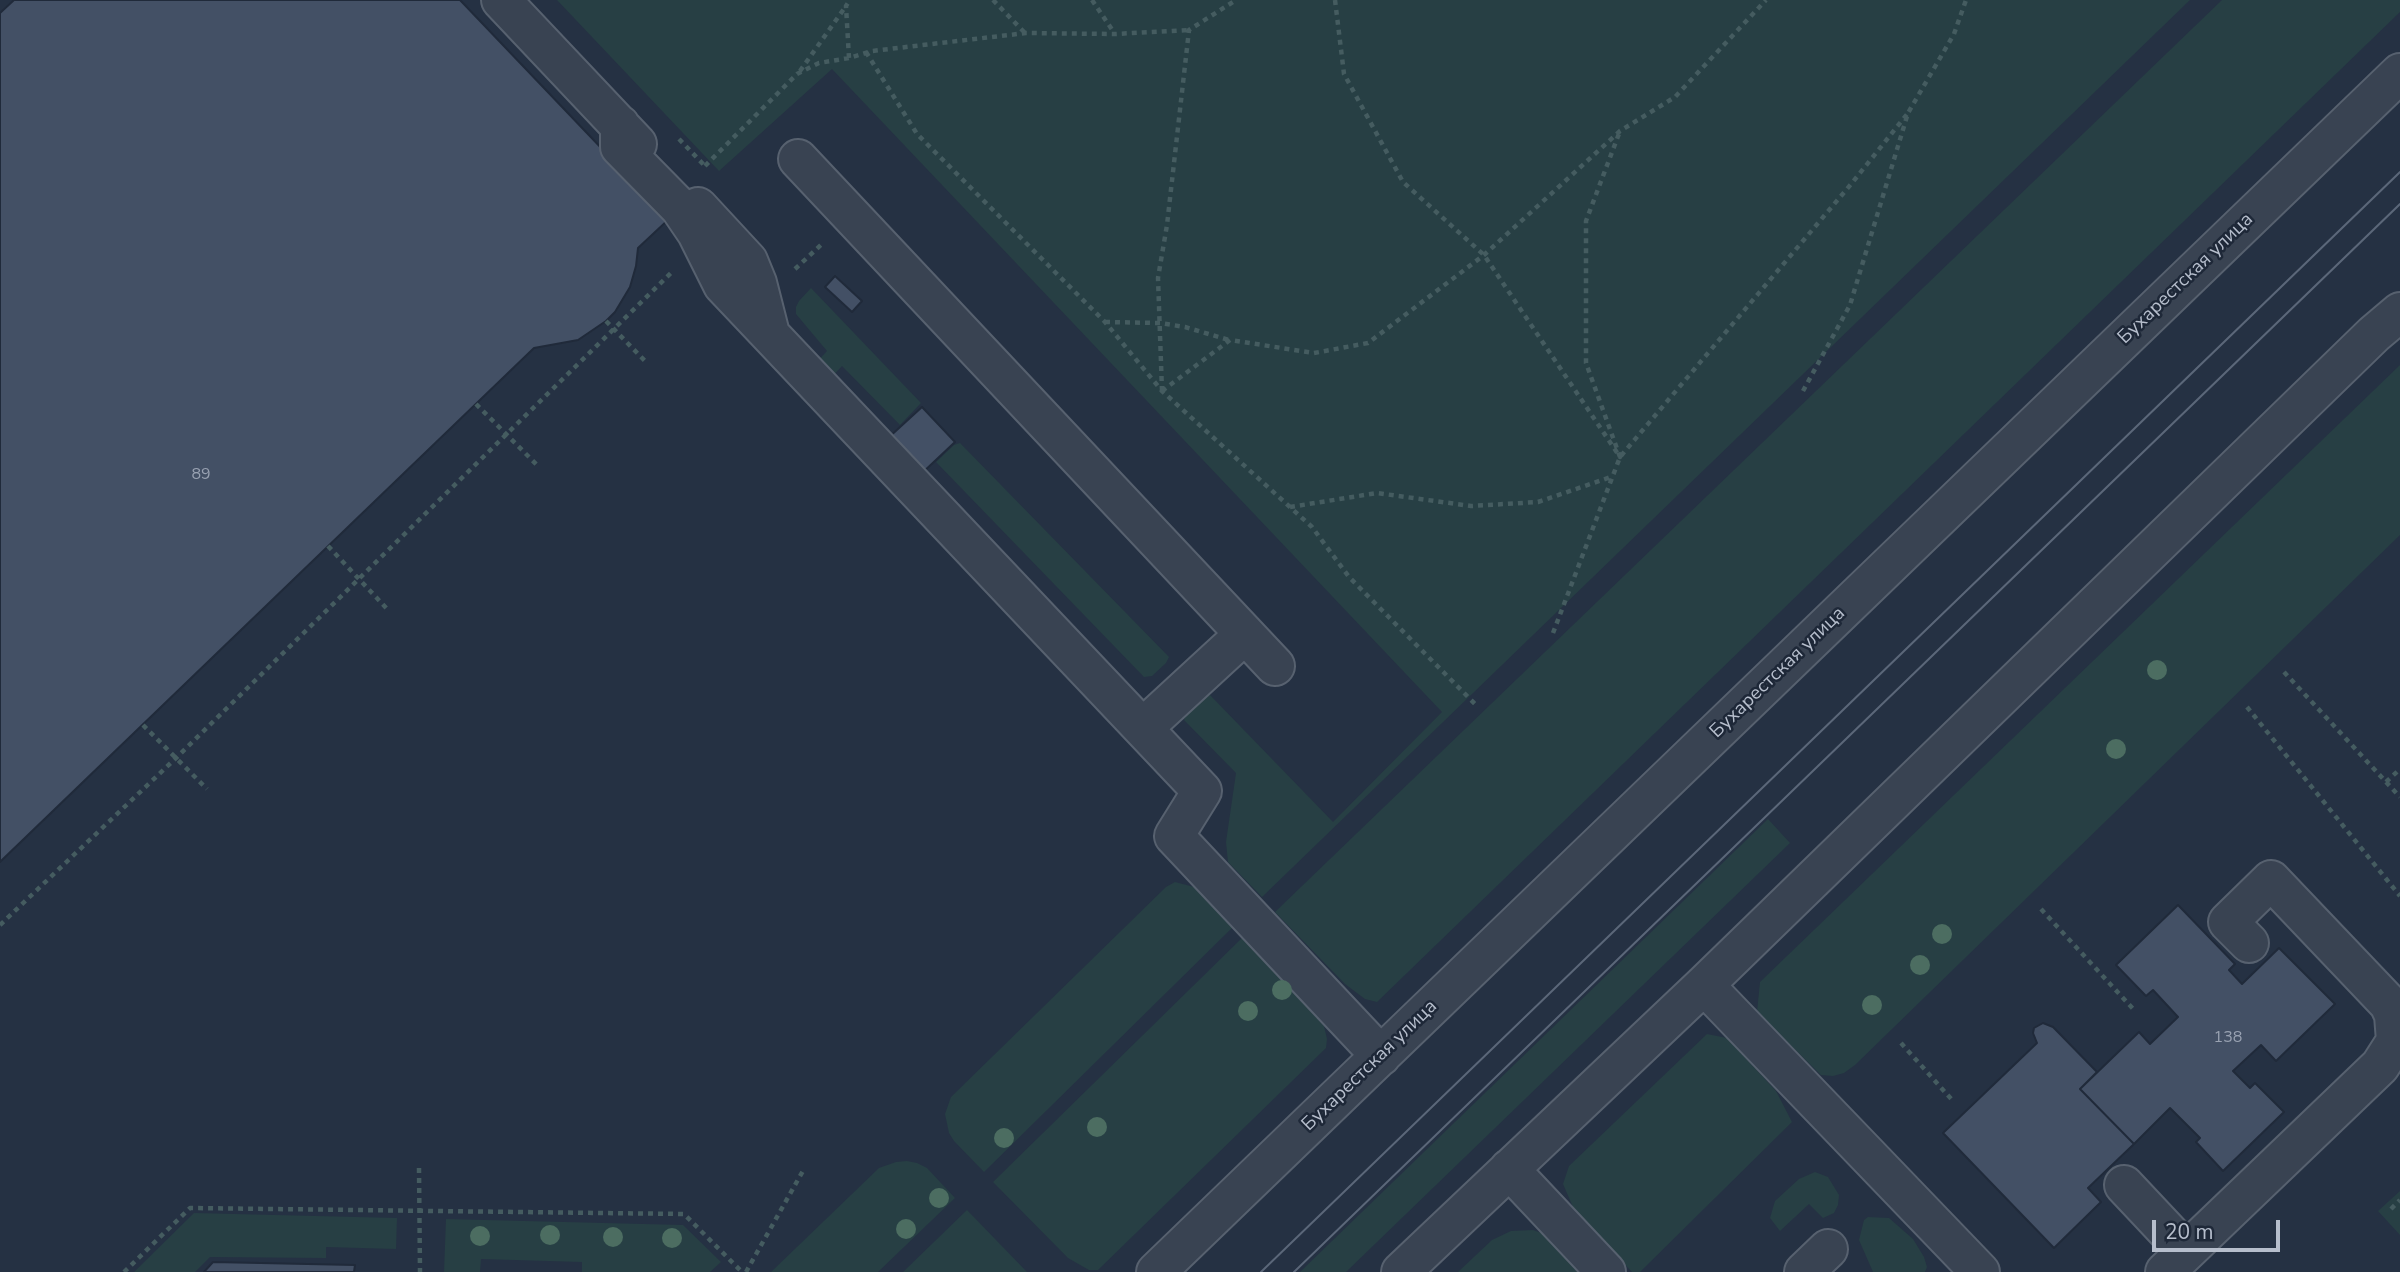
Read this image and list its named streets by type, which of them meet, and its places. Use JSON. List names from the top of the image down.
{
  "streets": {
    "street": ["Бухарестская улица"]
  },
  "house_numbers": ["89", "138"],
  "scale_bar": "20 m"
}
